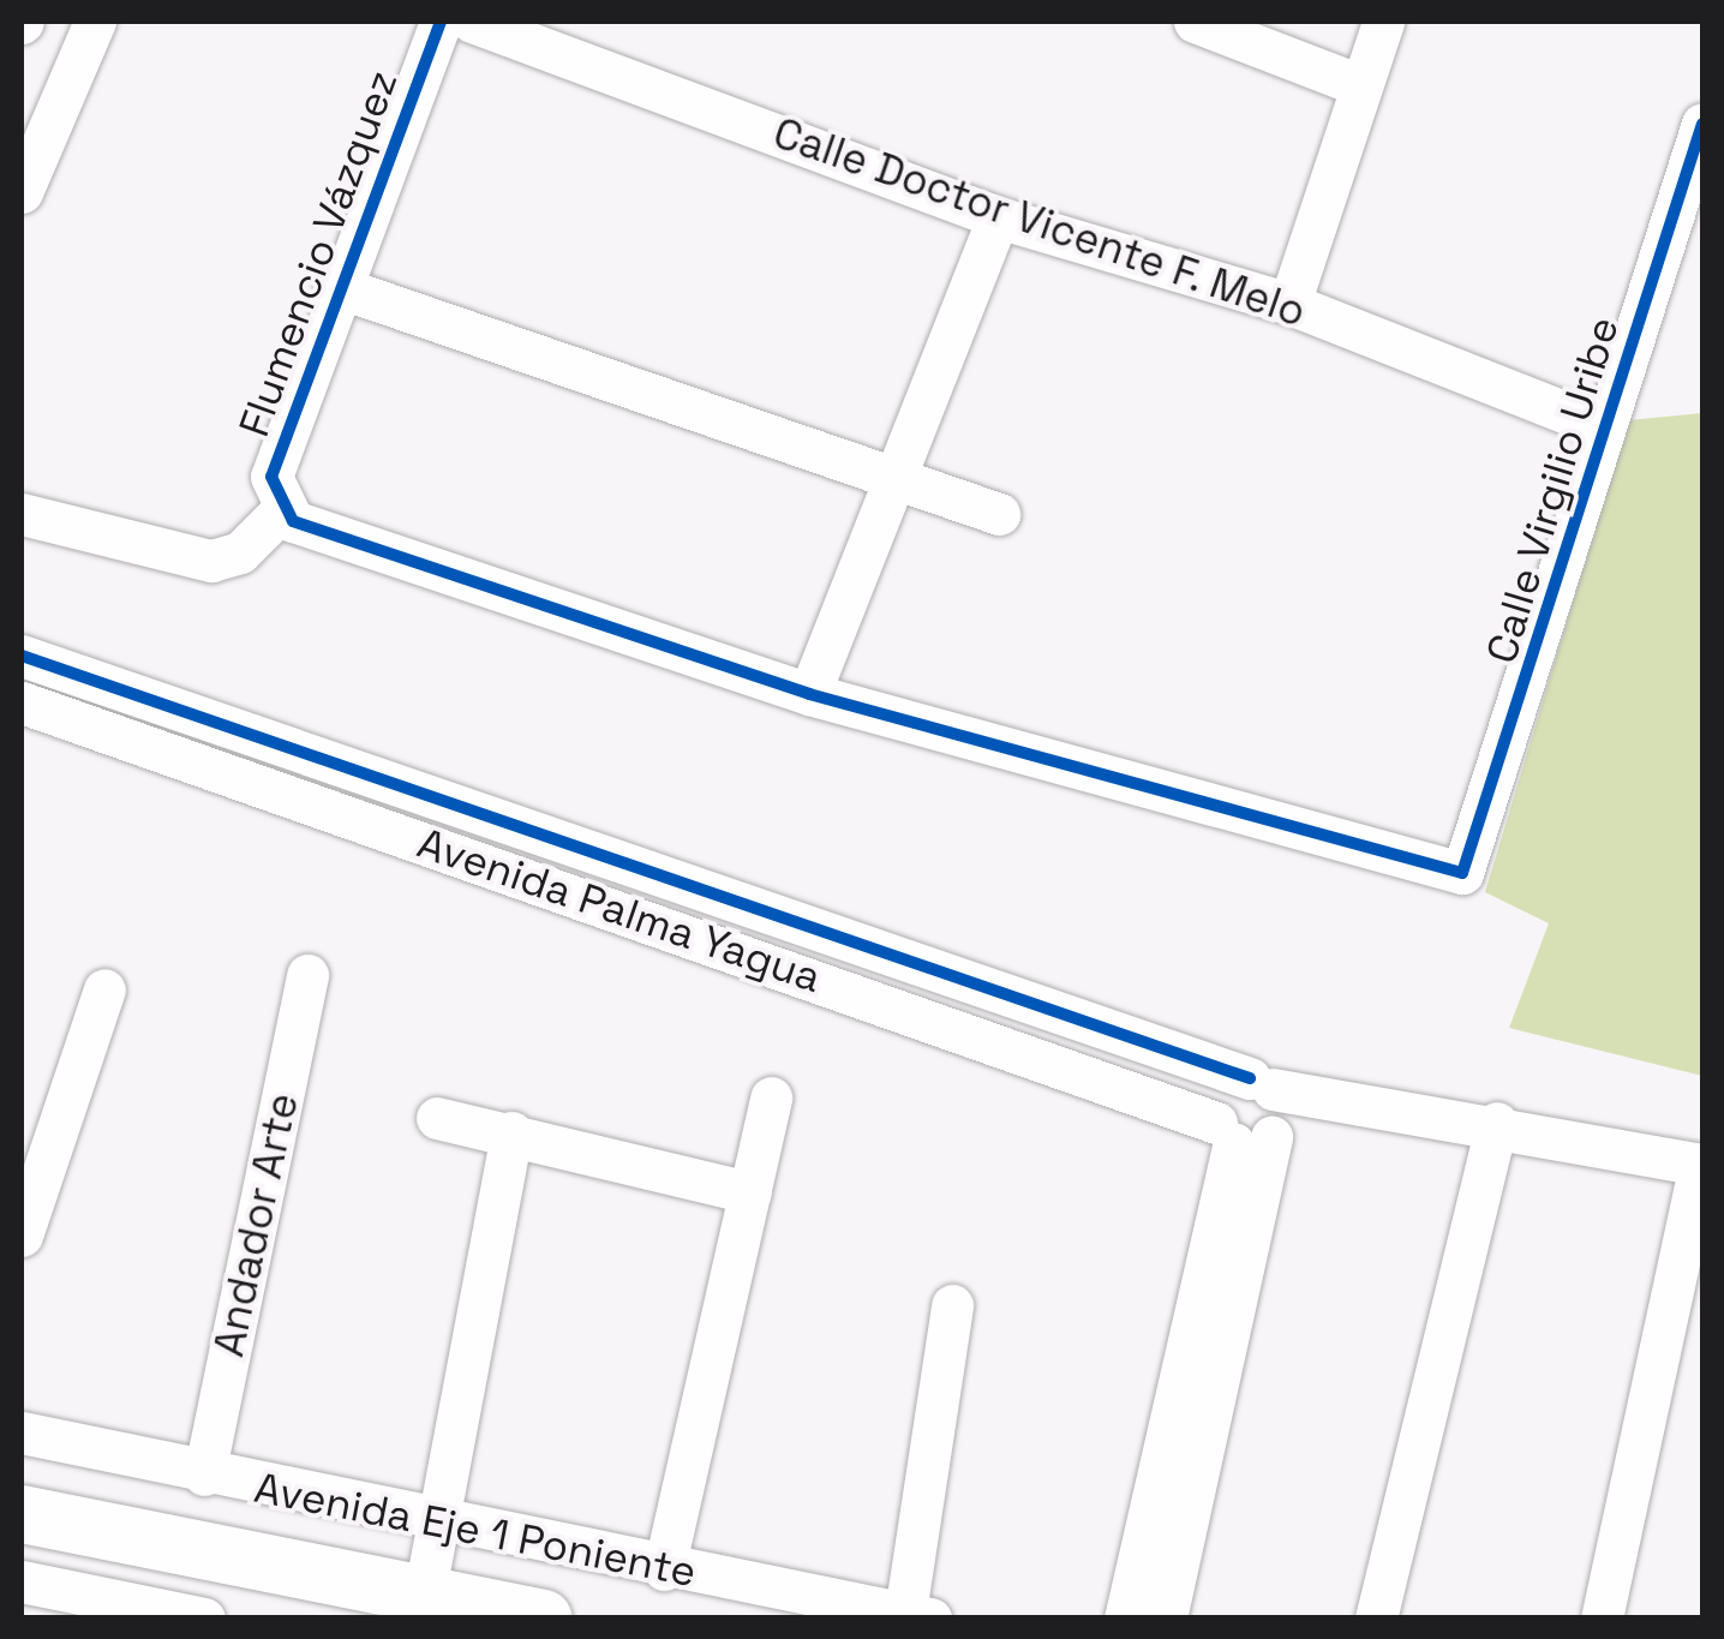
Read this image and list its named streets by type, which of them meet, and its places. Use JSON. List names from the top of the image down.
{
  "streets": {
    "main road": ["Avenida Eje 1 Poniente"],
    "street": [
      "Calle Doctor Vicente F. Melo",
      "Flumencio Vázquez",
      "Calle Virgilio Uribe",
      "Avenida Palma Yagua",
      "Andador Arte"
    ]
  },
  "crossings": [
    ["Calle Doctor Vicente F. Melo", "Calle Virgilio Uribe"],
    ["Andador Arte", "Avenida Eje 1 Poniente"]
  ]
}
